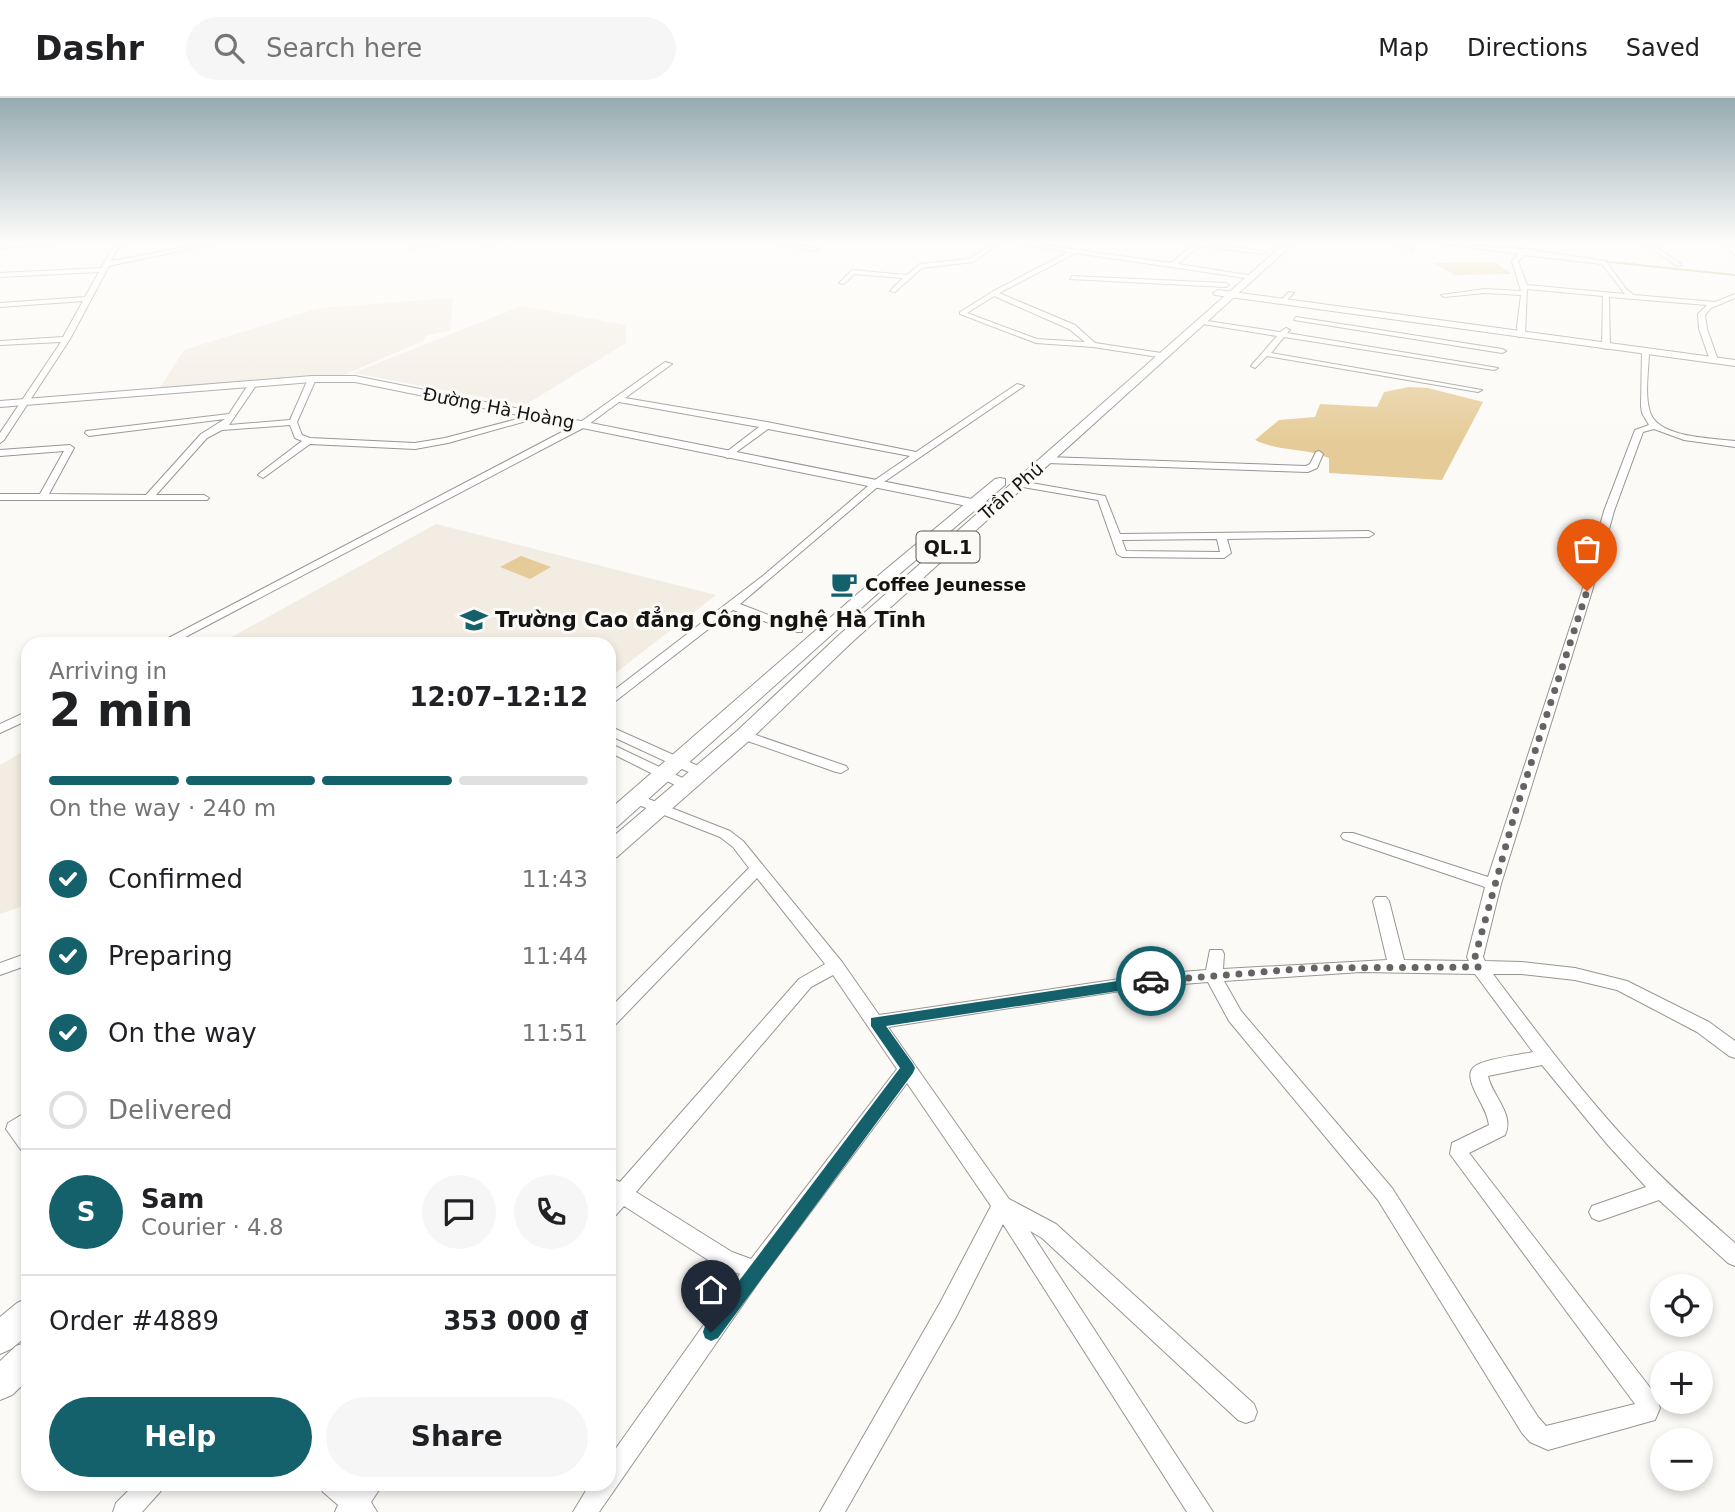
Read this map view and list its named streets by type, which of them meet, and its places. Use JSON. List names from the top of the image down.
{
  "streets": {
    "main road": ["Trần Phú", "QL.1"],
    "street": ["Đường Hà Hoàng"]
  },
  "crossings": [
    ["Đường Hà Hoàng", "Trần Phú"]
  ],
  "places": {
    "cafe": ["Coffee Jeunesse"],
    "school or university": ["Trường Cao đẳng Công nghệ Hà Tĩnh"]
  },
  "page": {
    "header": "Dashr",
    "search": "Search here",
    "nav": ["Map", "Directions", "Saved"],
    "heading": ["2 min", "Arriving in", "12:07–12:12"],
    "panel": [
      "Sam",
      "Courier · 4.8",
      "Order #4889",
      "353 000 ₫"
    ],
    "bar": "On the way · 240 m",
    "list": [
      ["Confirmed", "11:43"],
      ["Preparing", "11:44"],
      ["On the way", "11:51"],
      "Delivered"
    ],
    "round": "S",
    "map_buttons": ["+", "−"],
    "buttons": ["Help", "Share"]
  }
}
